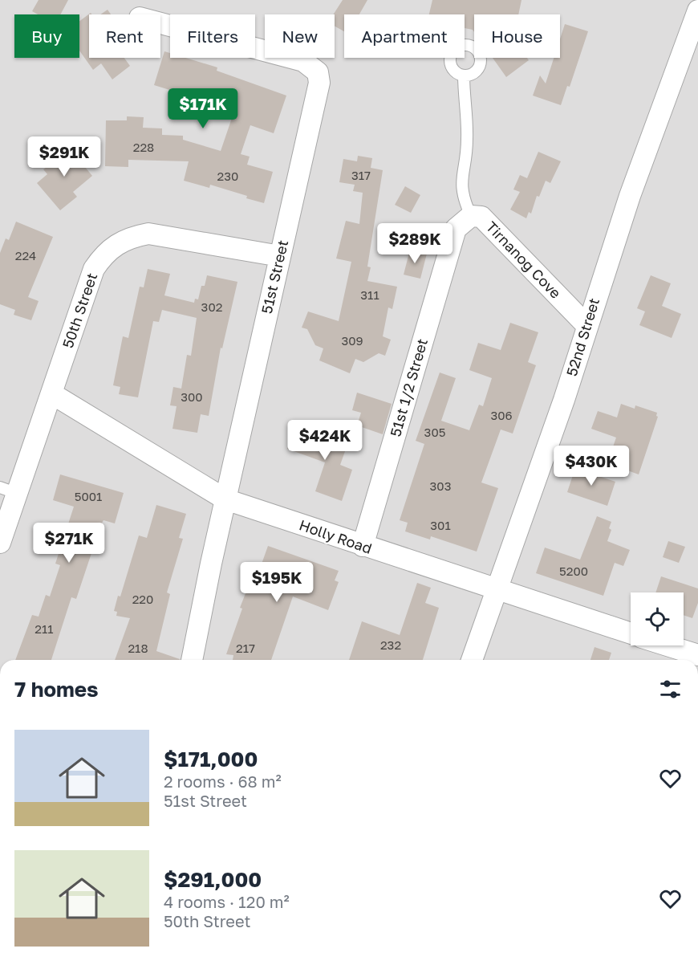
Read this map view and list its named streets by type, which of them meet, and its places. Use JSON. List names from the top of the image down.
{
  "streets": {
    "street": [
      "Tirnanog Cove",
      "51st Street",
      "50th Street",
      "52nd Street",
      "51st 1/2 Street",
      "Holly Road"
    ]
  },
  "crossings": [
    ["Tirnanog Cove", "52nd Street"],
    ["Tirnanog Cove", "51st 1/2 Street"],
    ["51st Street", "50th Street"],
    ["51st Street", "Holly Road"],
    ["50th Street", "Holly Road"],
    ["52nd Street", "Holly Road"],
    ["51st 1/2 Street", "Holly Road"]
  ],
  "house_numbers": [
    "228",
    "317",
    "230",
    "224",
    "311",
    "302",
    "309",
    "300",
    "306",
    "305",
    "303",
    "5001",
    "301",
    "5200",
    "220",
    "211",
    "232",
    "218",
    "217"
  ],
  "page": {
    "chip": [
      "Buy",
      "Rent",
      "Filters",
      "New",
      "Apartment",
      "House"
    ],
    "price": [
      "$171K",
      "$291K",
      "$289K",
      "$424K",
      "$430K",
      "$271K",
      "$195K"
    ],
    "heading": "7 homes",
    "list": [
      {
        "name": "$171,000",
        "note": "2 rooms · 68 m² · 51st Street"
      },
      {
        "name": "$291,000",
        "note": "4 rooms · 120 m² · 50th Street"
      }
    ]
  }
}
